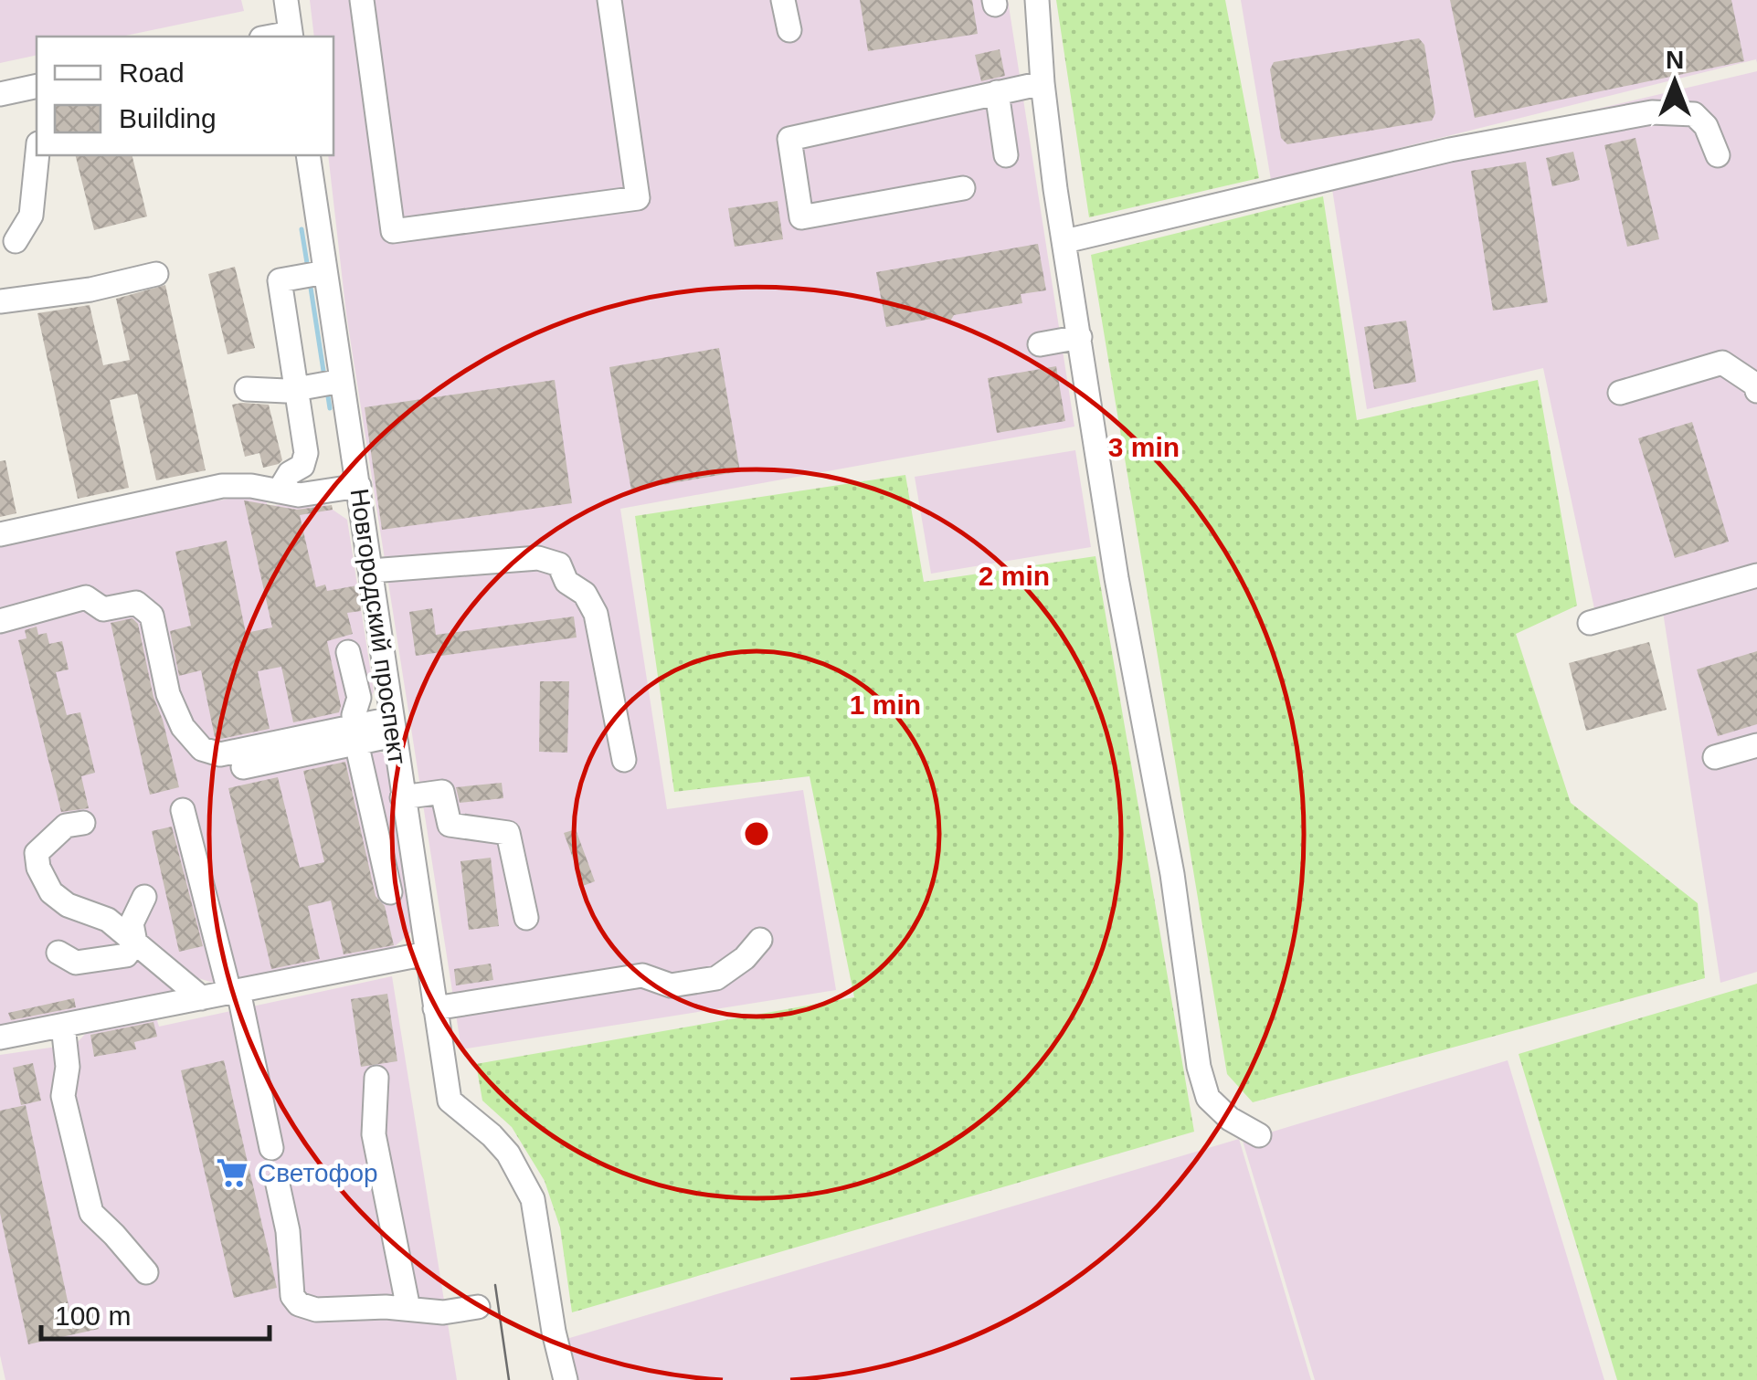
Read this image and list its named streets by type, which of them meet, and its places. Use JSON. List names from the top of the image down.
{
  "streets": {
    "street": ["Новгородский проспект"]
  },
  "places": {
    "supermarket": ["Светофор"]
  },
  "legend": ["Road", "Building"],
  "scale_bar": "100 m",
  "north": "top",
  "rings": ["3 min", "2 min", "1 min"]
}
